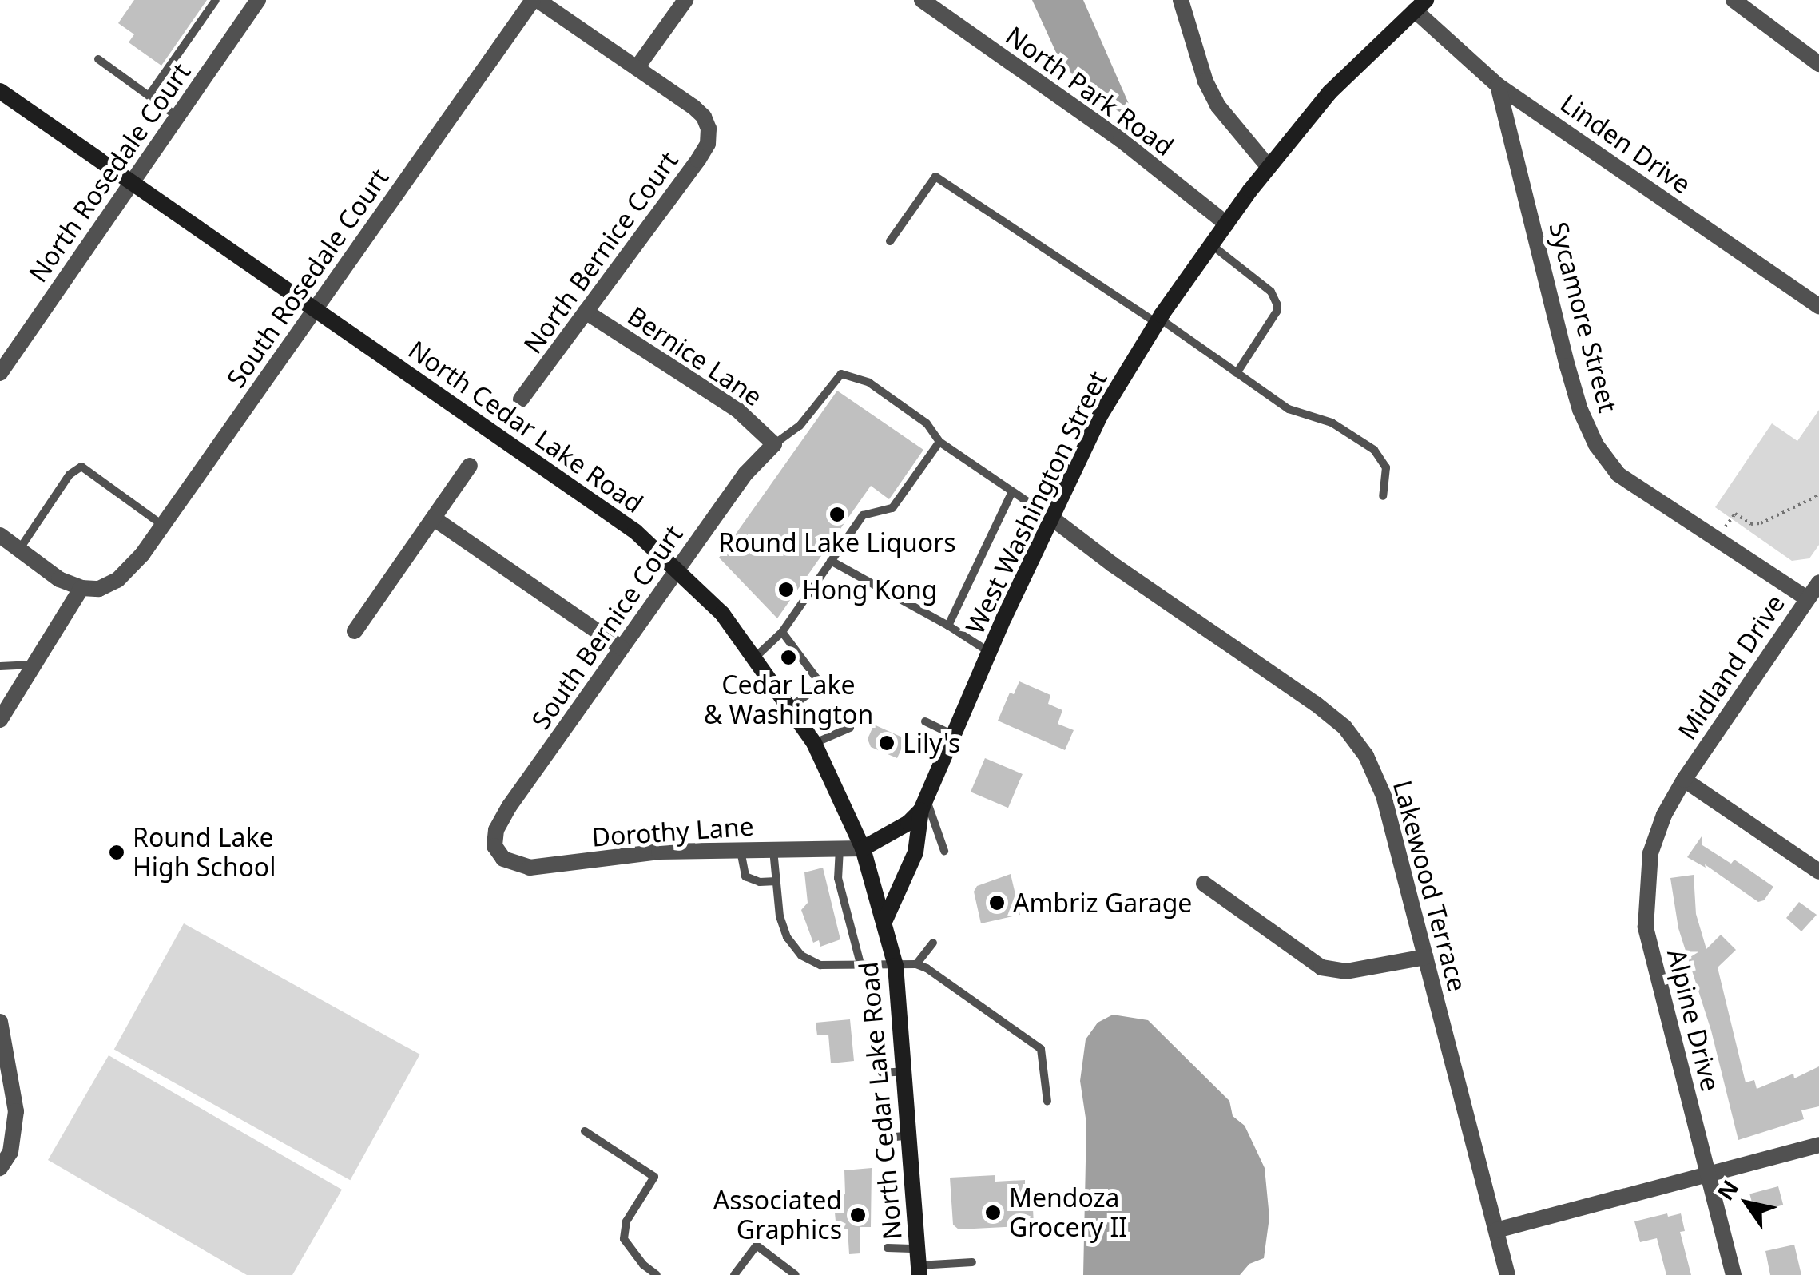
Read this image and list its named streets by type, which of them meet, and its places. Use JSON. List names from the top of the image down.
{
  "streets": {
    "main road": ["North Cedar Lake Road", "West Washington Street"],
    "street": [
      "North Park Road",
      "Linden Drive",
      "North Rosedale Court",
      "North Bernice Court",
      "South Rosedale Court",
      "Sycamore Street",
      "Bernice Lane",
      "South Bernice Court",
      "Midland Drive",
      "Dorothy Lane",
      "Lakewood Terrace",
      "Alpine Drive"
    ]
  },
  "crossings": [
    ["North Park Road", "West Washington Street"],
    ["Linden Drive", "Sycamore Street"],
    ["Linden Drive", "West Washington Street"],
    ["North Rosedale Court", "North Cedar Lake Road"],
    ["North Bernice Court", "Bernice Lane"],
    ["South Rosedale Court", "North Cedar Lake Road"],
    ["Sycamore Street", "Midland Drive"],
    ["Bernice Lane", "South Bernice Court"],
    ["North Cedar Lake Road", "West Washington Street"],
    ["North Cedar Lake Road", "South Bernice Court"],
    ["North Cedar Lake Road", "Dorothy Lane"],
    ["West Washington Street", "Dorothy Lane"],
    ["West Washington Street", "Lakewood Terrace"],
    ["South Bernice Court", "Dorothy Lane"],
    ["Midland Drive", "Alpine Drive"]
  ],
  "places": [
    "Round Lake Liquors",
    "Hong Kong",
    "Cedar Lake & Washington",
    "Lily's",
    "Round Lake High School",
    "Ambriz Garage",
    "Mendoza Grocery II",
    "Associated Graphics"
  ],
  "north": "top left"
}
